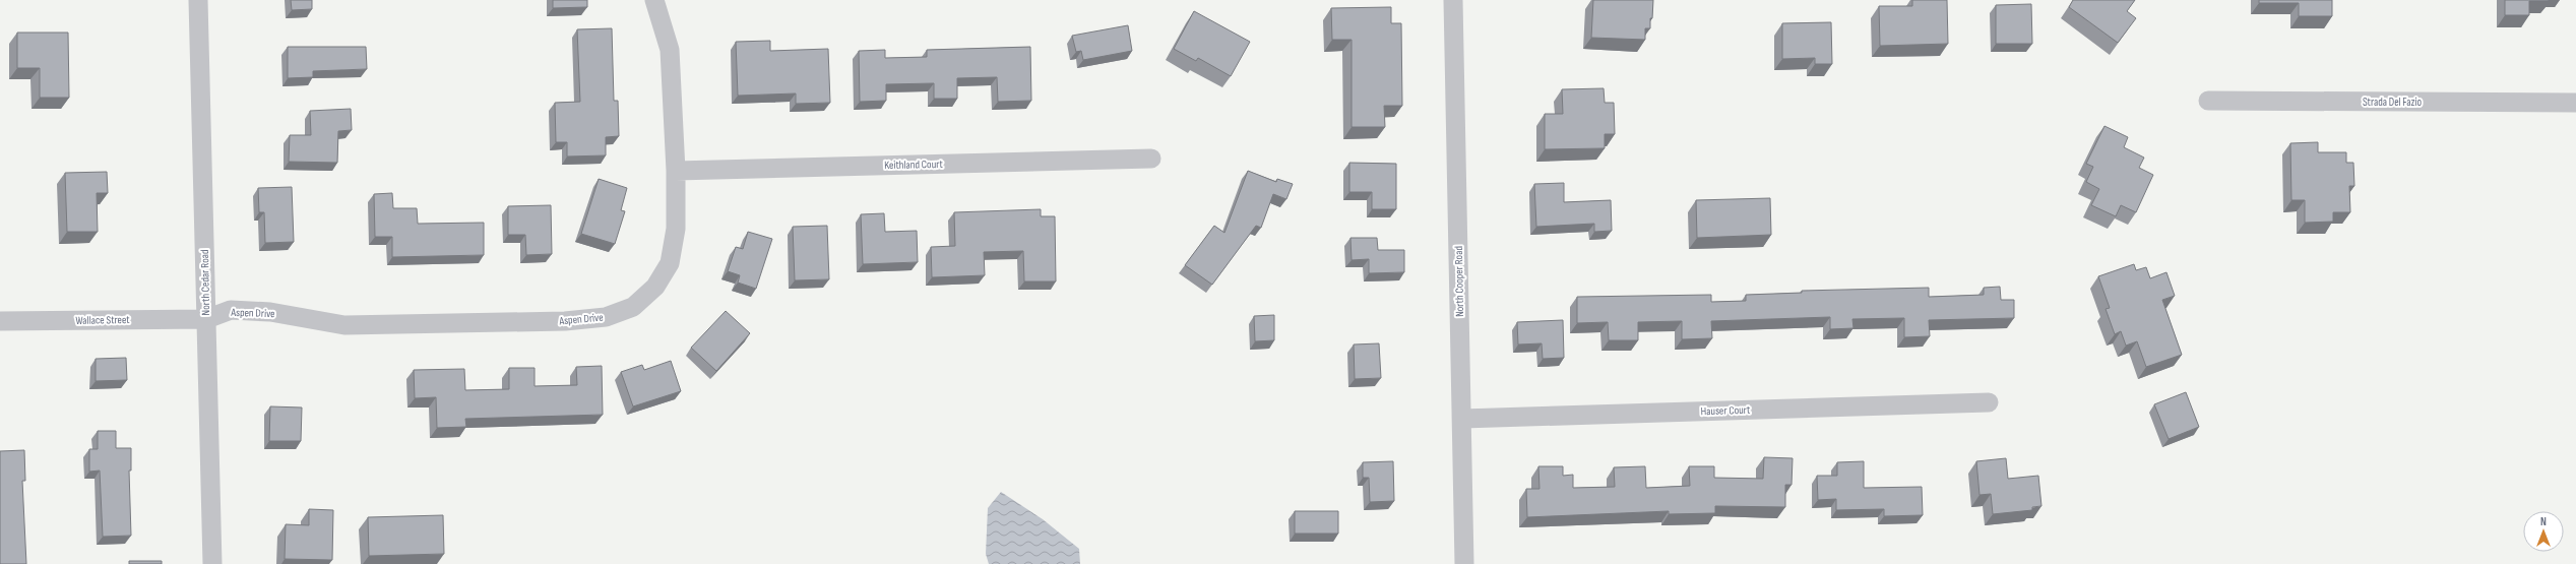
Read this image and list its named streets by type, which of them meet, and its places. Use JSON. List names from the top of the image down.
{
  "streets": {
    "street": [
      "Strada Del Fazio",
      "Keithland Court",
      "North Cooper Road",
      "North Cedar Road",
      "Aspen Drive",
      "Wallace Street",
      "Hauser Court"
    ]
  },
  "crossings": [
    ["Keithland Court", "Aspen Drive"],
    ["North Cooper Road", "Hauser Court"],
    ["North Cedar Road", "Aspen Drive"],
    ["North Cedar Road", "Wallace Street"],
    ["Aspen Drive", "Wallace Street"]
  ],
  "north": "top"
}
